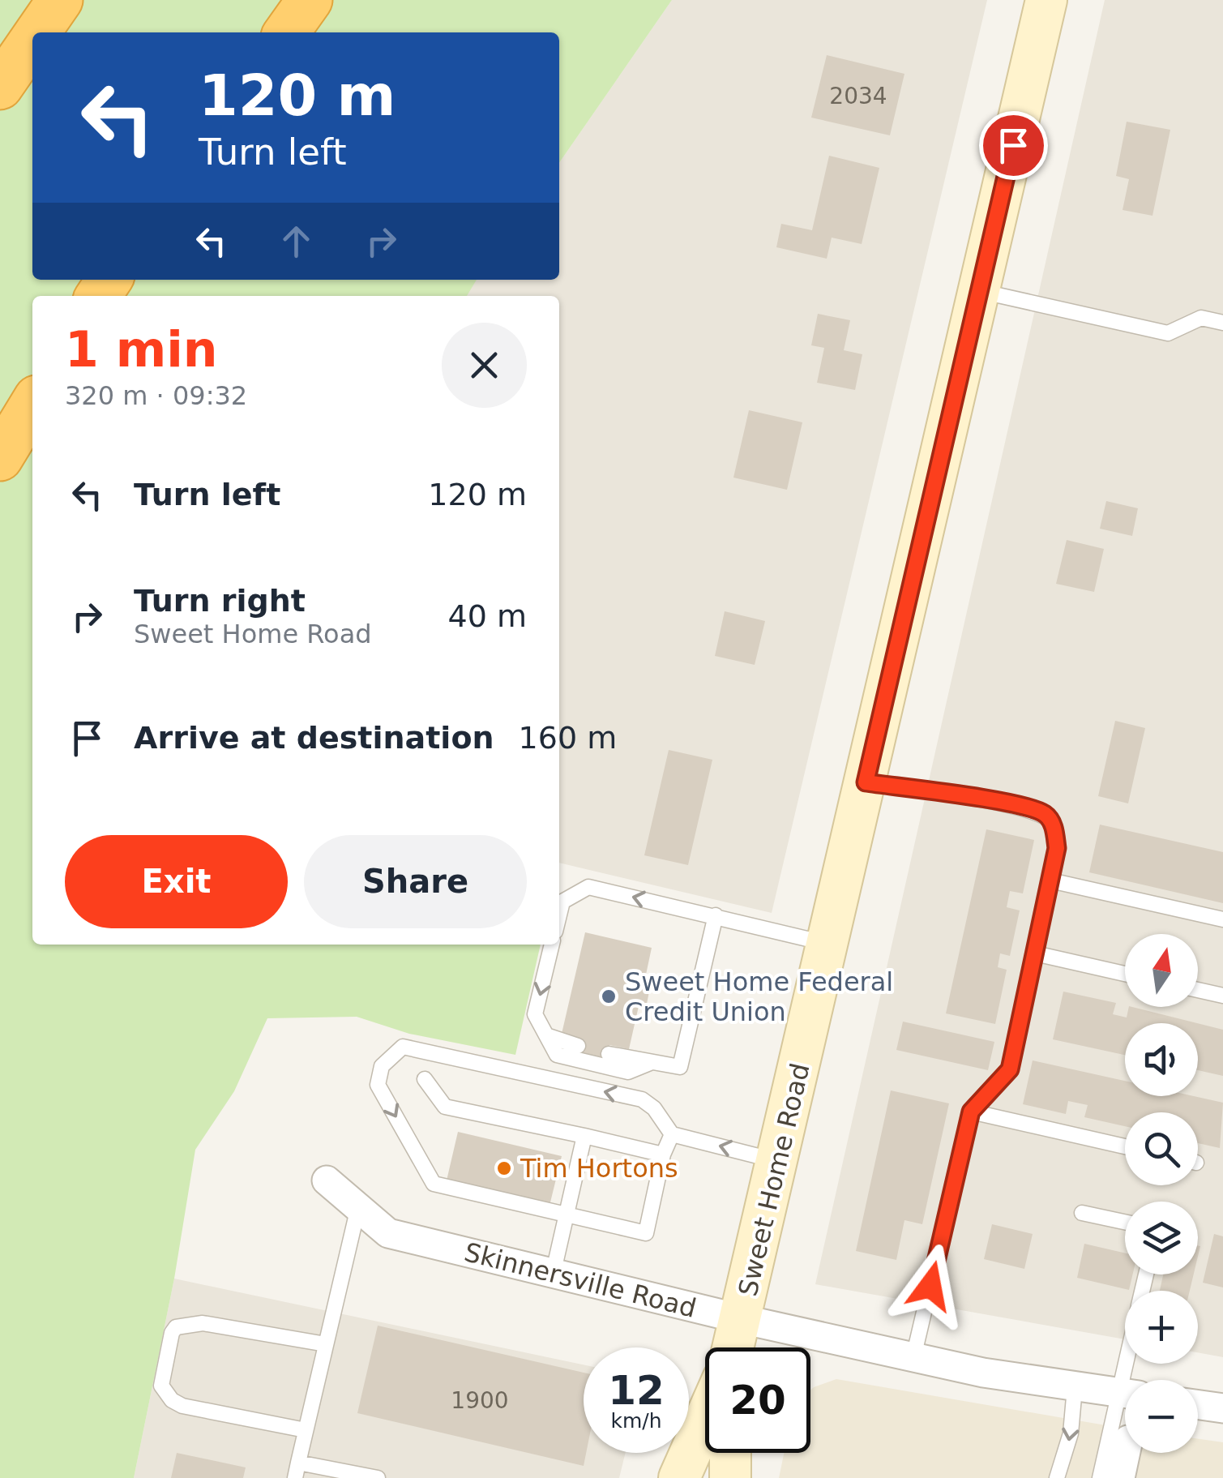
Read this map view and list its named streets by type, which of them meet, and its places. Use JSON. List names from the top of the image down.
{
  "streets": {
    "main road": ["Sweet Home Road"],
    "street": ["Skinnersville Road"]
  },
  "crossings": [
    ["Sweet Home Road", "Skinnersville Road"]
  ],
  "places": ["Sweet Home Federal Credit Union", "Tim Hortons"],
  "house_numbers": ["2034", "1900"],
  "north": "top",
  "page": {
    "turn": ["120 m", "Turn left"],
    "heading": ["1 min", "320 m · 09:32"],
    "list": [
      {
        "name": "Turn left",
        "value": "120 m"
      },
      {
        "name": "Turn right",
        "note": "Sweet Home Road",
        "value": "40 m"
      },
      {
        "name": "Arrive at destination",
        "value": "160 m"
      }
    ],
    "buttons": ["Exit", "Share"],
    "map_buttons": ["+", "−"],
    "speed": "12 km/h",
    "limit": "20"
  }
}
